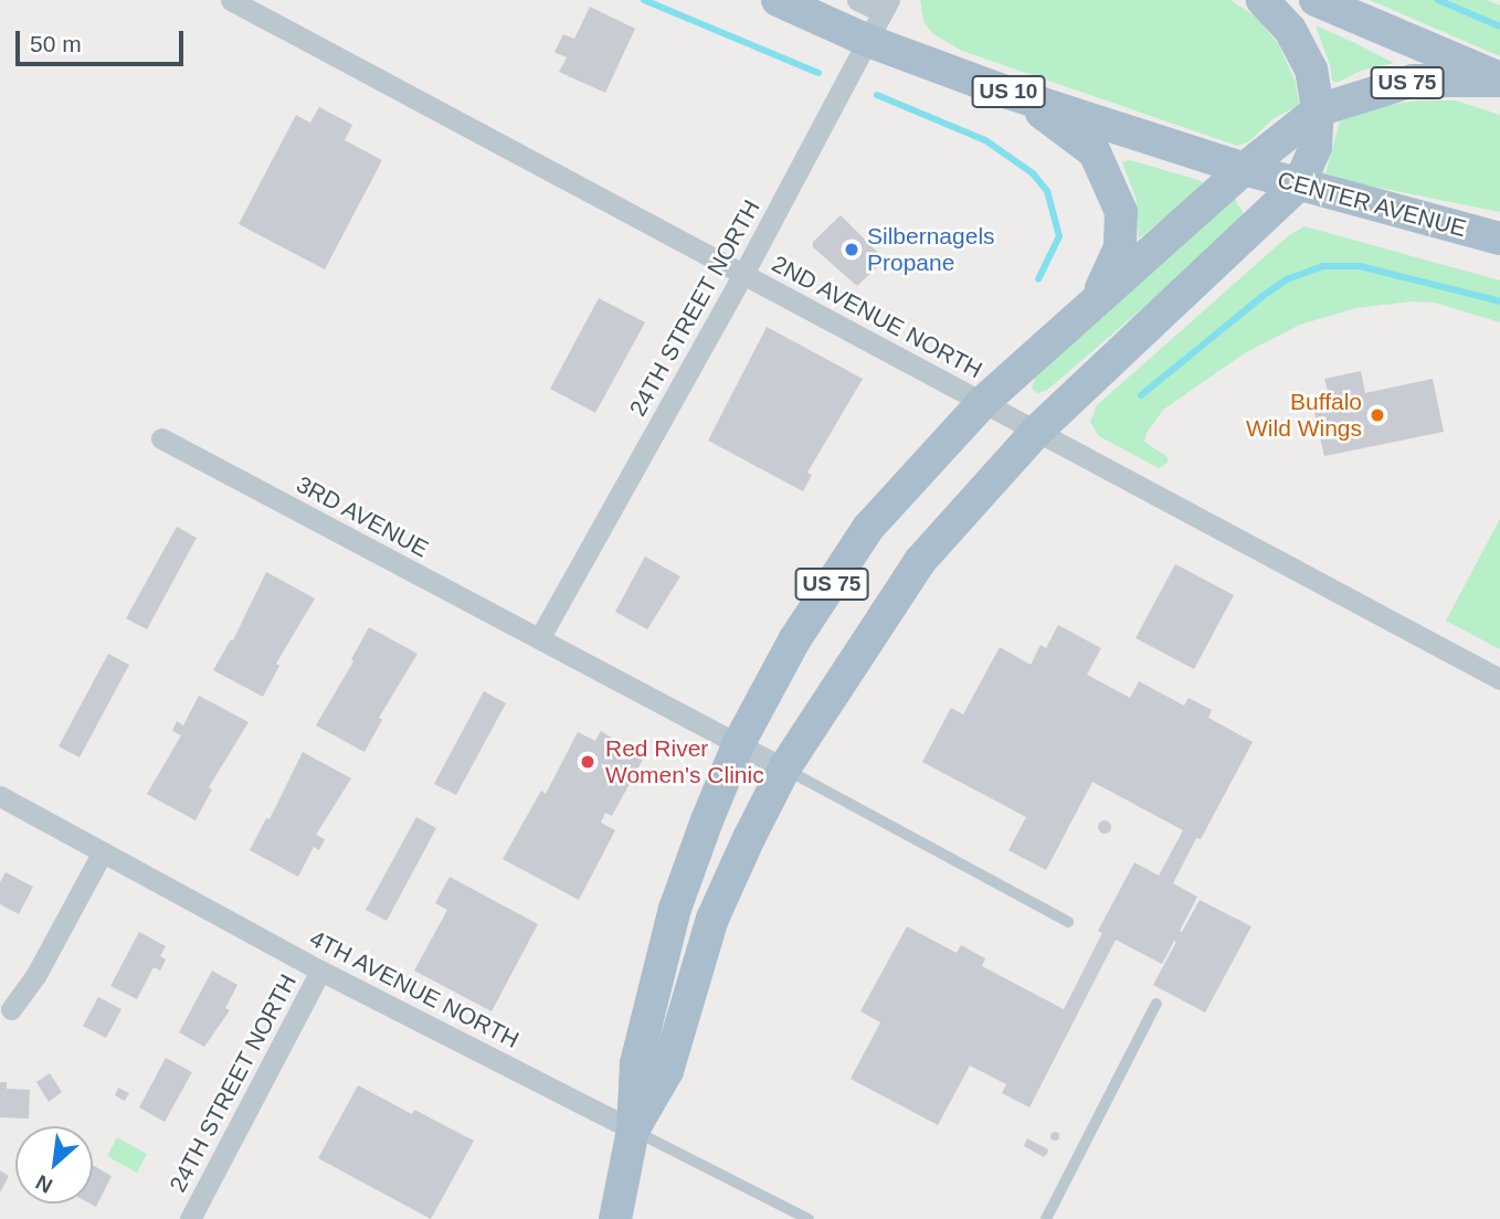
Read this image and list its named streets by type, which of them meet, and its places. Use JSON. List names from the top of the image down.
{
  "streets": {
    "main road": ["US 75", "US 10", "CENTER AVENUE"],
    "street": [
      "24TH STREET NORTH",
      "2ND AVENUE NORTH",
      "3RD AVENUE",
      "4TH AVENUE NORTH"
    ]
  },
  "crossings": [
    ["US 75", "US 10"],
    ["US 75", "CENTER AVENUE"],
    ["US 75", "2ND AVENUE NORTH"],
    ["US 75", "3RD AVENUE"],
    ["US 75", "4TH AVENUE NORTH"],
    ["US 10", "CENTER AVENUE"],
    ["US 10", "24TH STREET NORTH"],
    ["24TH STREET NORTH", "2ND AVENUE NORTH"],
    ["24TH STREET NORTH", "3RD AVENUE"],
    ["24TH STREET NORTH", "4TH AVENUE NORTH"]
  ],
  "places": ["Silbernagels Propane", "Buffalo Wild Wings", "Red River Women's Clinic"],
  "scale_bar": "50 m",
  "north": "bottom left"
}
